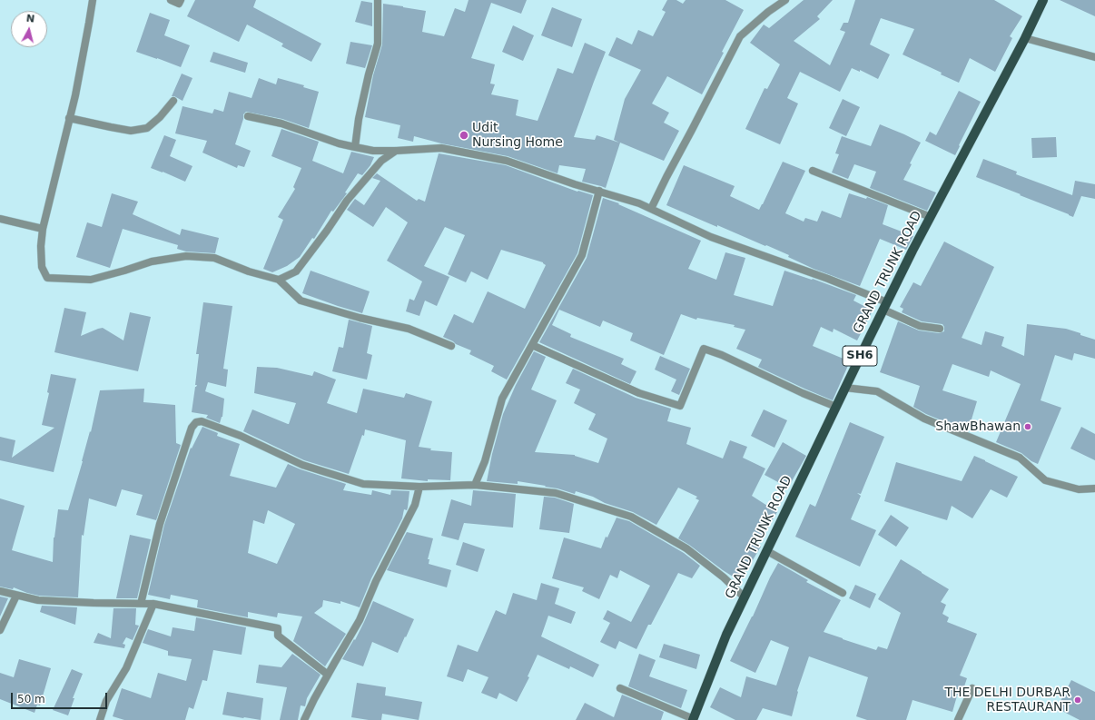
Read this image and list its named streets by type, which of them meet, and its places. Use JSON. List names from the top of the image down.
{
  "streets": {
    "main road": ["GRAND TRUNK ROAD", "SH6"]
  },
  "places": ["Udit Nursing Home", "ShawBhawan", "THE DELHI DURBAR RESTAURANT"],
  "scale_bar": "50 m",
  "north": "top"
}
